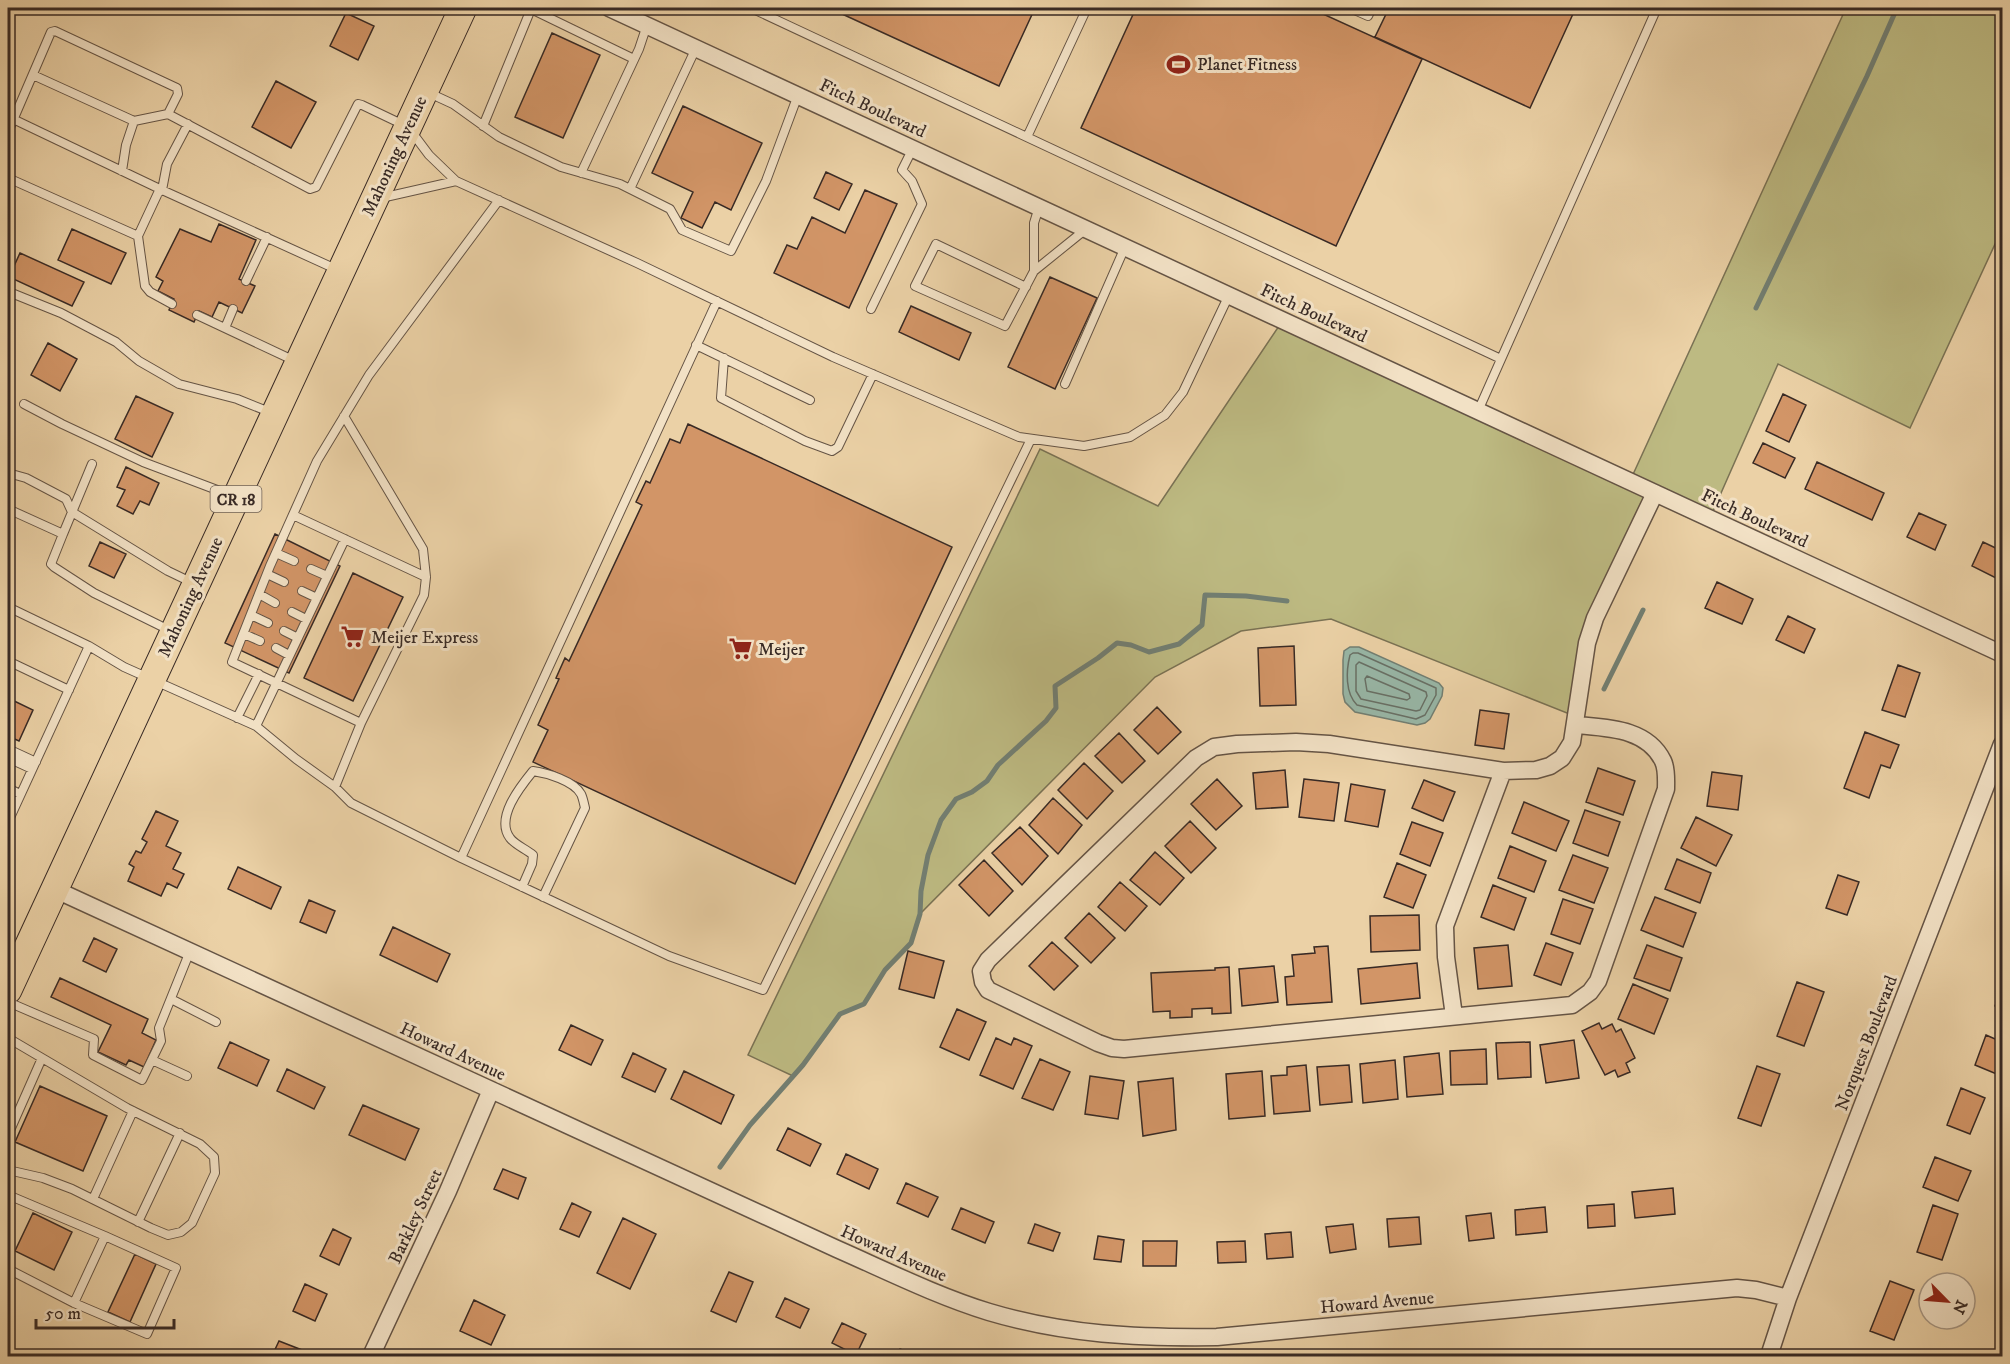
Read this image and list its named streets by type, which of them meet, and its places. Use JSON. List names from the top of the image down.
{
  "streets": {
    "main road": ["Mahoning Avenue", "CR 18"],
    "street": [
      "Fitch Boulevard",
      "Norquest Boulevard",
      "Howard Avenue",
      "Barkley Street"
    ]
  },
  "crossings": [
    ["Mahoning Avenue", "Howard Avenue"],
    ["Norquest Boulevard", "Howard Avenue"],
    ["Howard Avenue", "Barkley Street"]
  ],
  "places": {
    "sports": ["Planet Fitness"],
    "supermarket": ["Meijer Express", "Meijer"]
  },
  "scale_bar": "50 m",
  "north": "bottom right"
}
